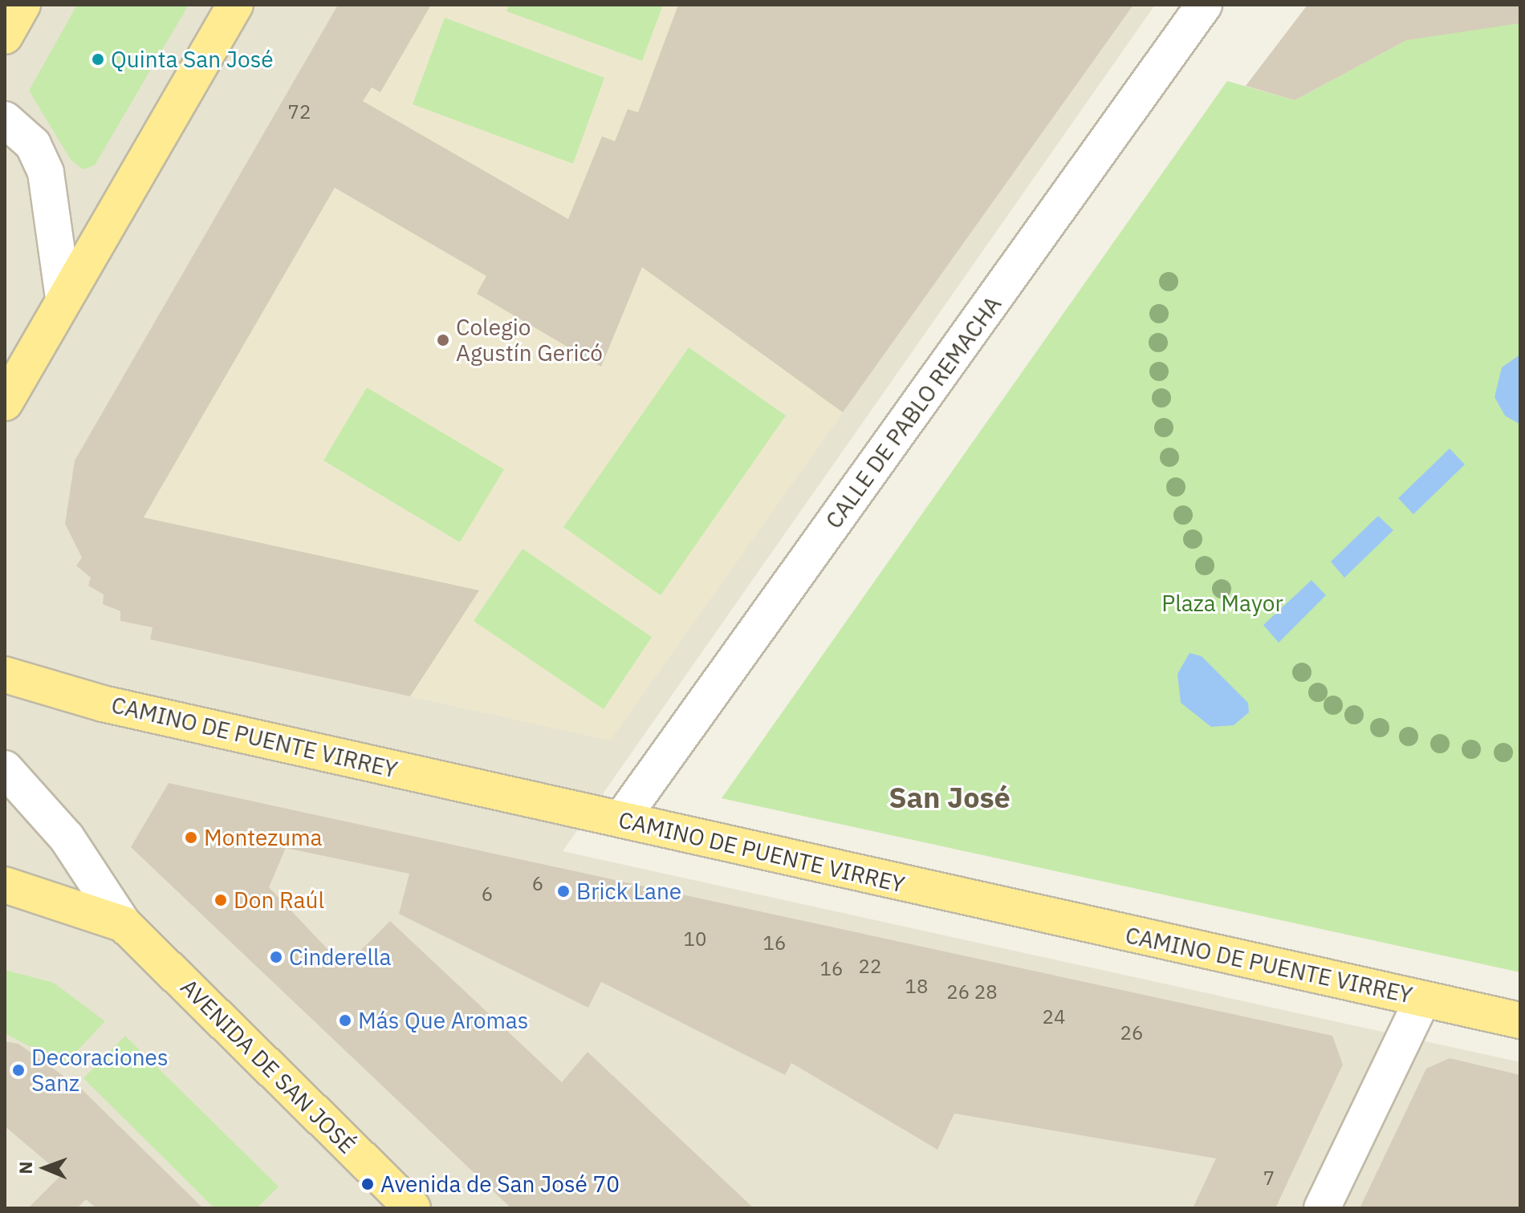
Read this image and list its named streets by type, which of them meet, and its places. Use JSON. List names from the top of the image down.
{
  "streets": {
    "main road": ["CAMINO DE PUENTE VIRREY", "AVENIDA DE SAN JOSÉ"],
    "street": ["CALLE DE PABLO REMACHA"]
  },
  "crossings": [
    ["CALLE DE PABLO REMACHA", "CAMINO DE PUENTE VIRREY"]
  ],
  "districts": ["San José"],
  "parks": ["Plaza Mayor"],
  "places": [
    "Quinta San José",
    "Colegio Agustín Gericó",
    "Montezuma",
    "Brick Lane",
    "Don Raúl",
    "Cinderella",
    "Más Que Aromas",
    "Decoraciones Sanz",
    "Avenida de San José 70"
  ],
  "house_numbers": [
    "72",
    "6",
    "6",
    "10",
    "16",
    "22",
    "16",
    "18",
    "26 28",
    "24",
    "26",
    "7"
  ],
  "north": "left"
}
